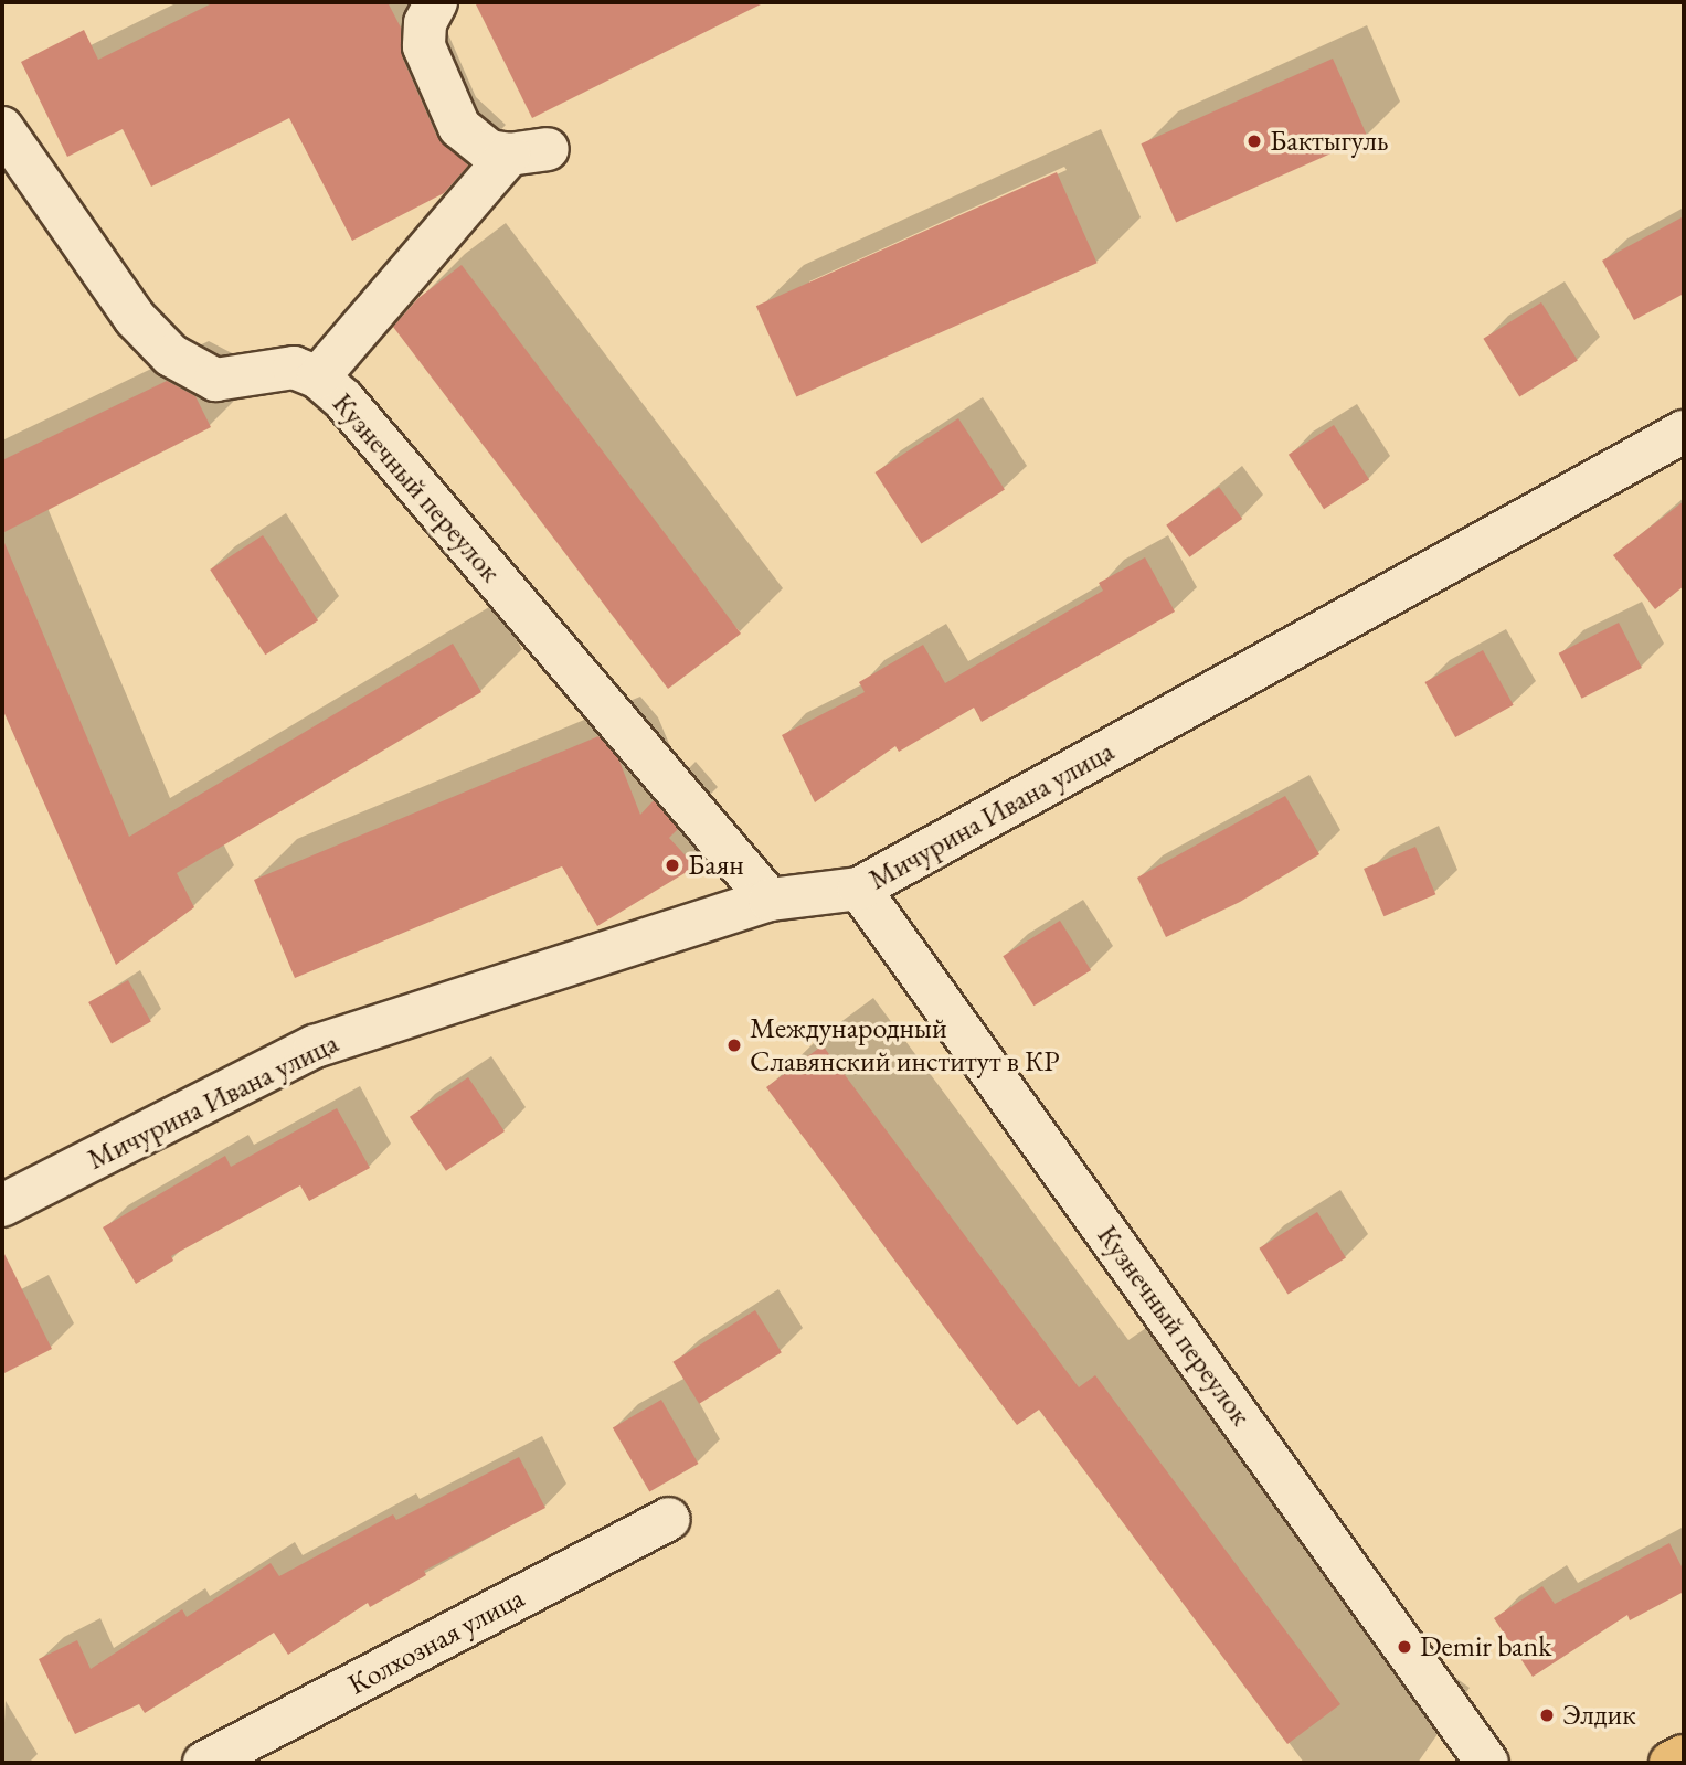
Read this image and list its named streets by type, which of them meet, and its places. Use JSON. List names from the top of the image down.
{
  "streets": {
    "street": ["Кузнечный переулок", "Мичурина Ивана улица", "Колхозная улица"]
  },
  "crossings": [
    ["Кузнечный переулок", "Мичурина Ивана улица"]
  ],
  "places": [
    "Бактыгуль",
    "Баян",
    "Международный Славянский институт в КР",
    "Demir bank",
    "Элдик"
  ]
}
